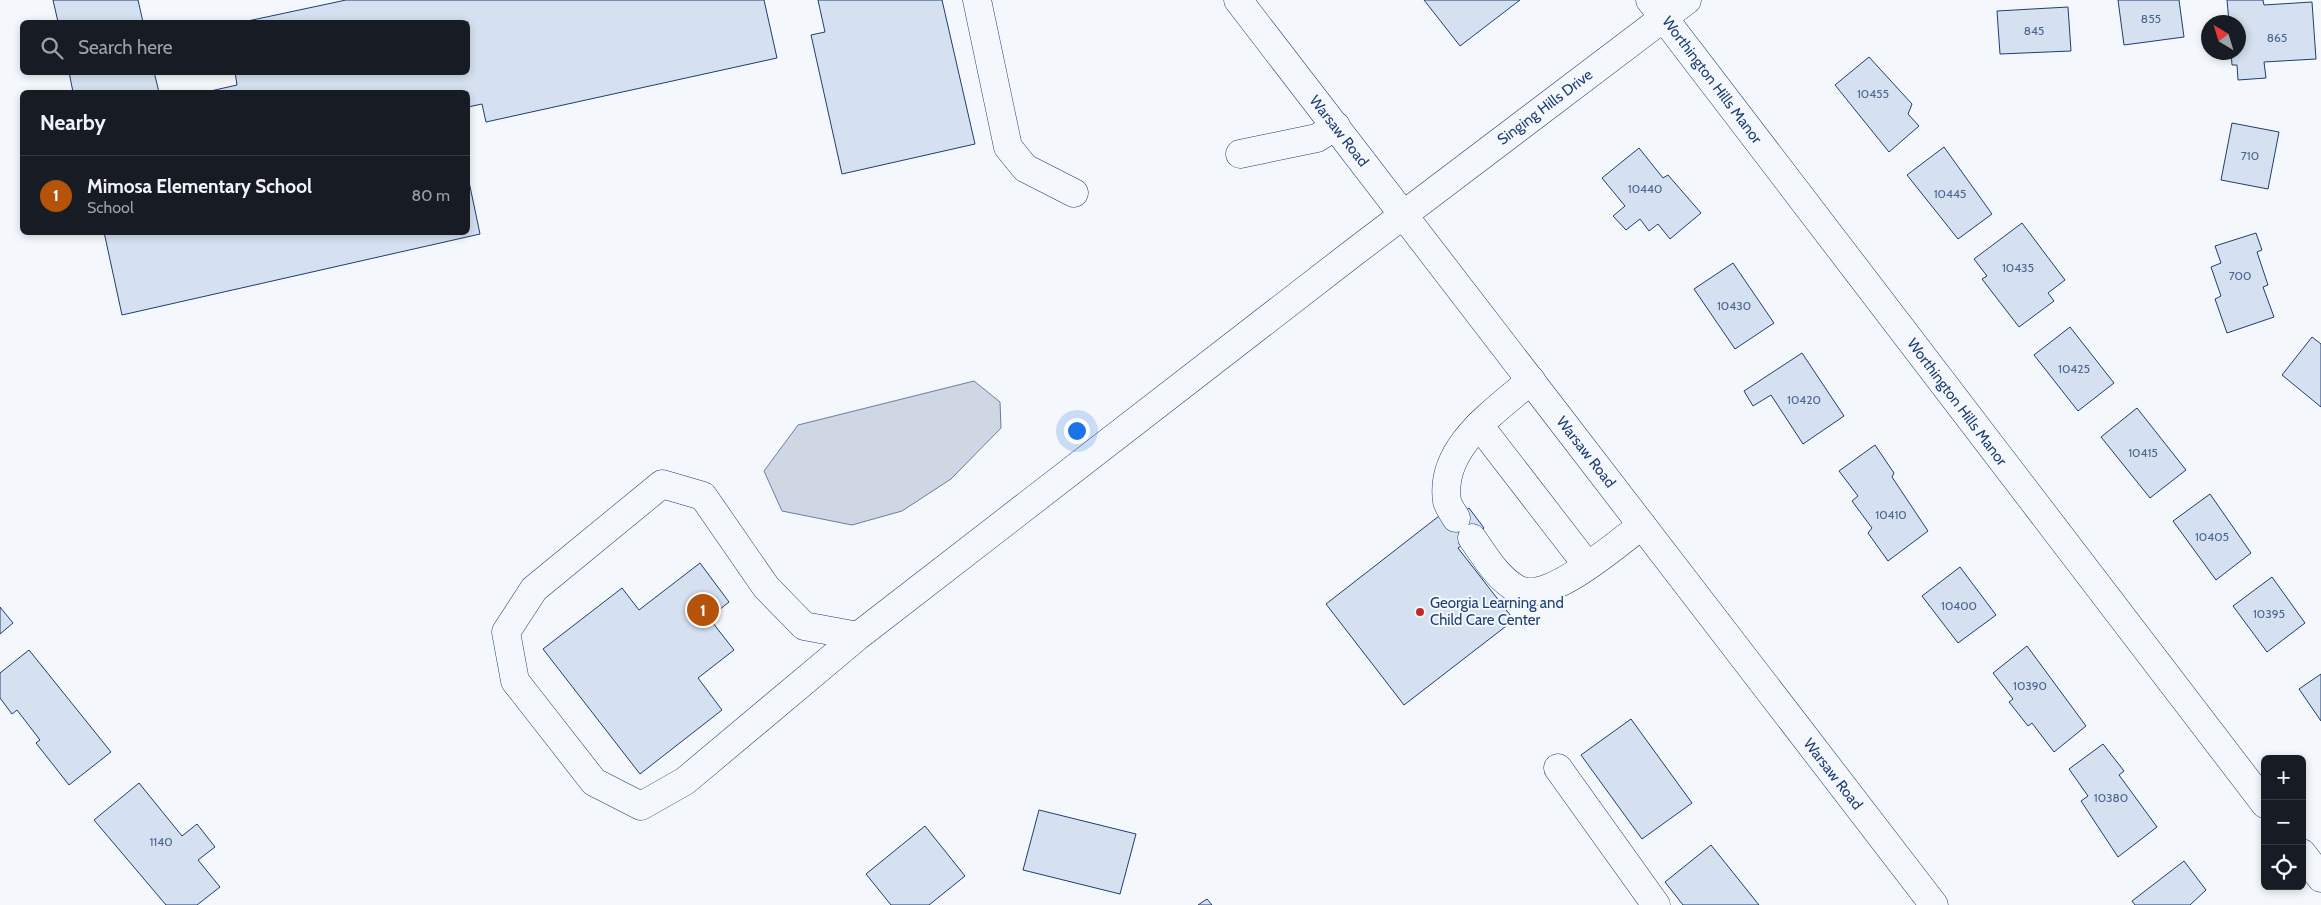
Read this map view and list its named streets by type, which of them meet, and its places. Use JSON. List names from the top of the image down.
{
  "streets": {
    "street": ["Worthington Hills Manor", "Singing Hills Drive", "Warsaw Road"]
  },
  "crossings": [
    ["Worthington Hills Manor", "Singing Hills Drive"],
    ["Singing Hills Drive", "Warsaw Road"]
  ],
  "places": ["Georgia Learning and Child Care Center"],
  "house_numbers": [
    "855",
    "845",
    "865",
    "10455",
    "710",
    "10440",
    "10445",
    "10435",
    "700",
    "10430",
    "10425",
    "10420",
    "10415",
    "10410",
    "10405",
    "10400",
    "10395",
    "10390",
    "10380",
    "1140"
  ],
  "north": "top left",
  "page": {
    "search": "Search here",
    "heading": "Nearby",
    "list": [
      {
        "mark": "1",
        "name": "Mimosa Elementary School",
        "note": "School",
        "value": "80 m"
      }
    ],
    "pins": "1",
    "map_buttons": ["+", "−"]
  }
}
